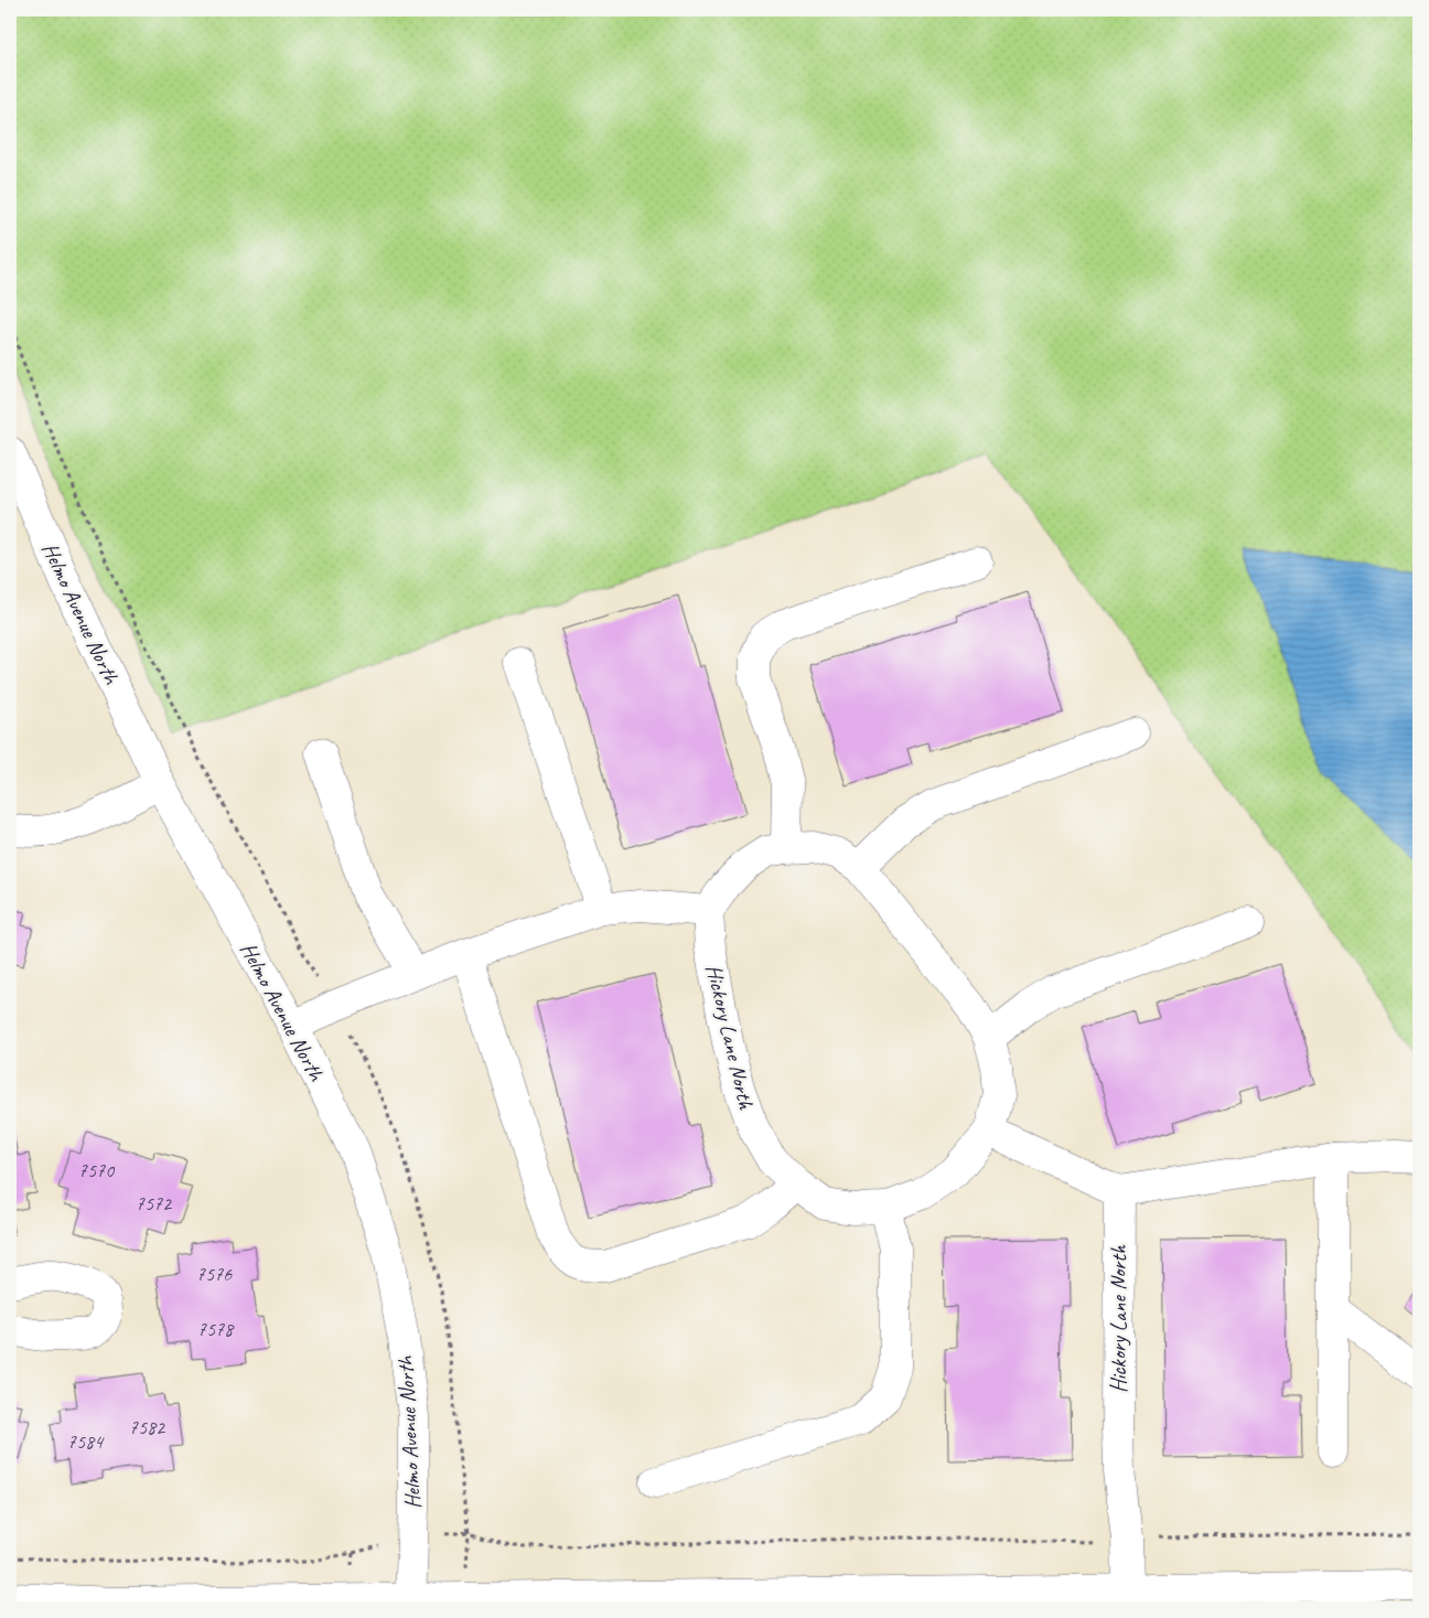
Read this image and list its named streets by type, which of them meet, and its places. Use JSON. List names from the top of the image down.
{
  "streets": {
    "street": ["Helmo Avenue North", "Hickory Lane North"]
  },
  "house_numbers": [
    "7570",
    "7572",
    "7576",
    "7578",
    "7582",
    "7584"
  ]
}
